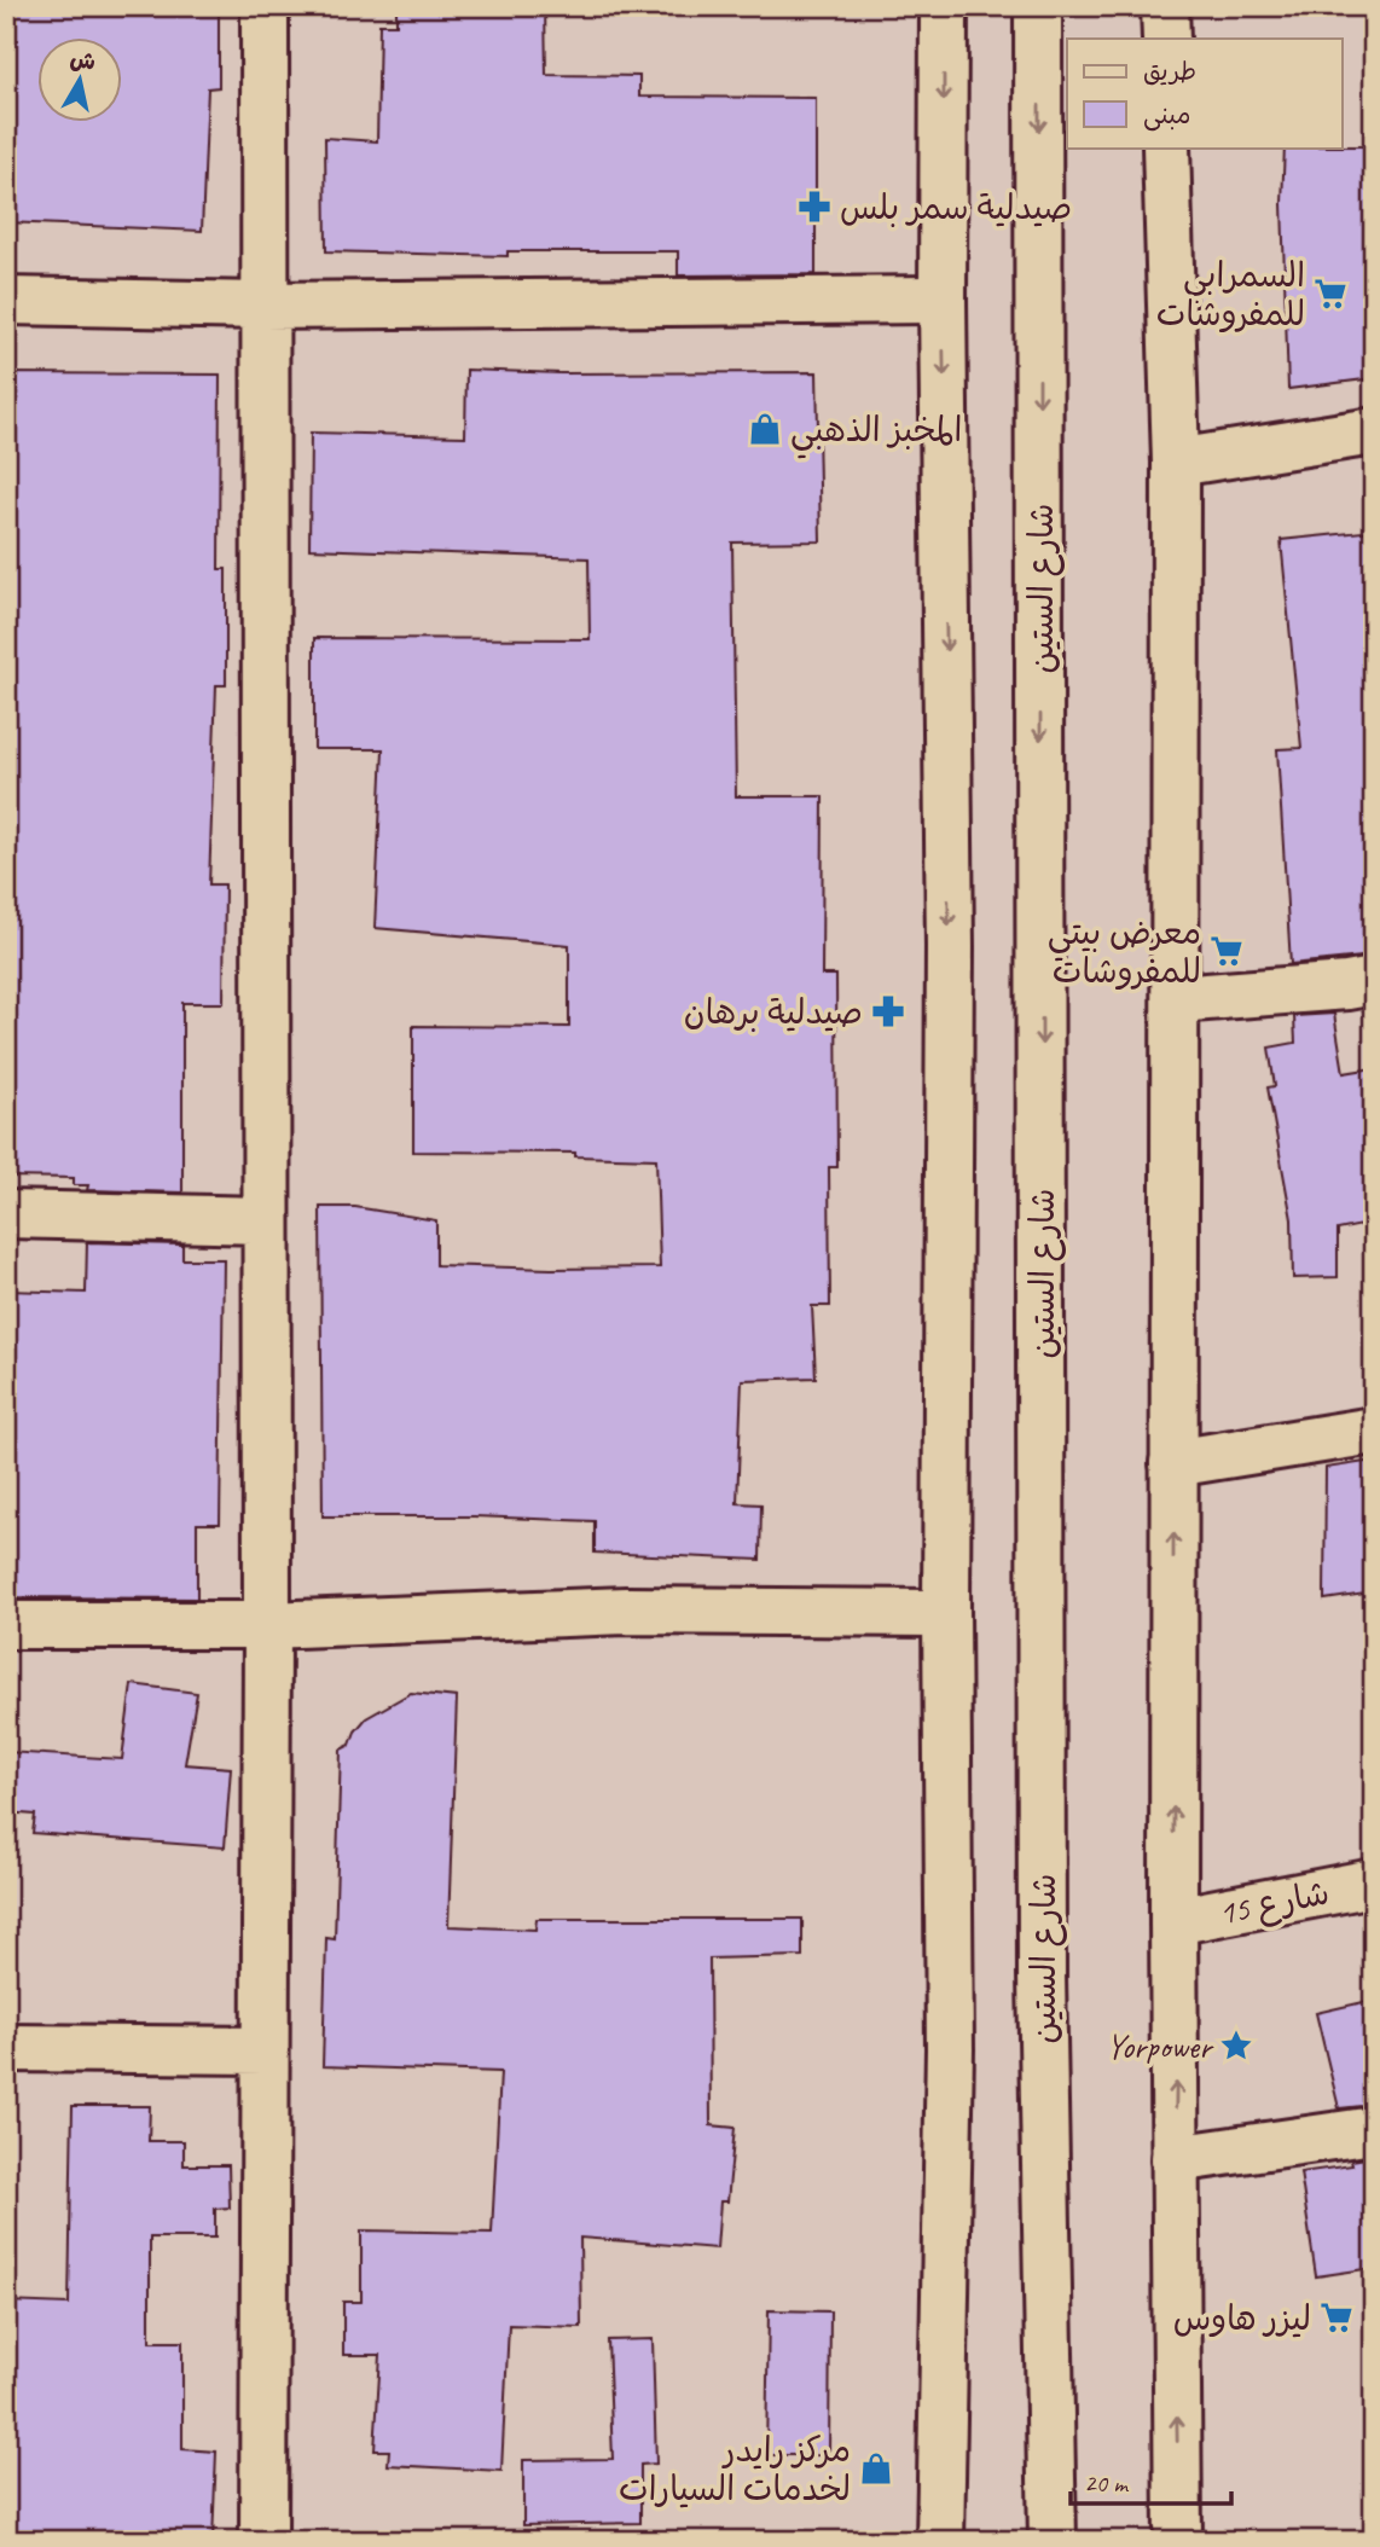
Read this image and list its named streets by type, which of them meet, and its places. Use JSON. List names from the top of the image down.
{
  "streets": {
    "street": ["شارع الستين", "شارع 15"]
  },
  "places": {
    "pharmacy": ["صيدلية سمر بلس", "صيدلية برهان"],
    "supermarket": ["السمرابي للمفروشات", "معرض بيتي للمفروشات", "ليزر هاوس"],
    "shop": ["المخبز الذهبي", "مركز رايدر لخدمات السيارات"],
    "place": ["Yorpower"]
  },
  "legend": ["طريق", "مبنى"],
  "scale_bar": "20 m",
  "north": "top"
}
